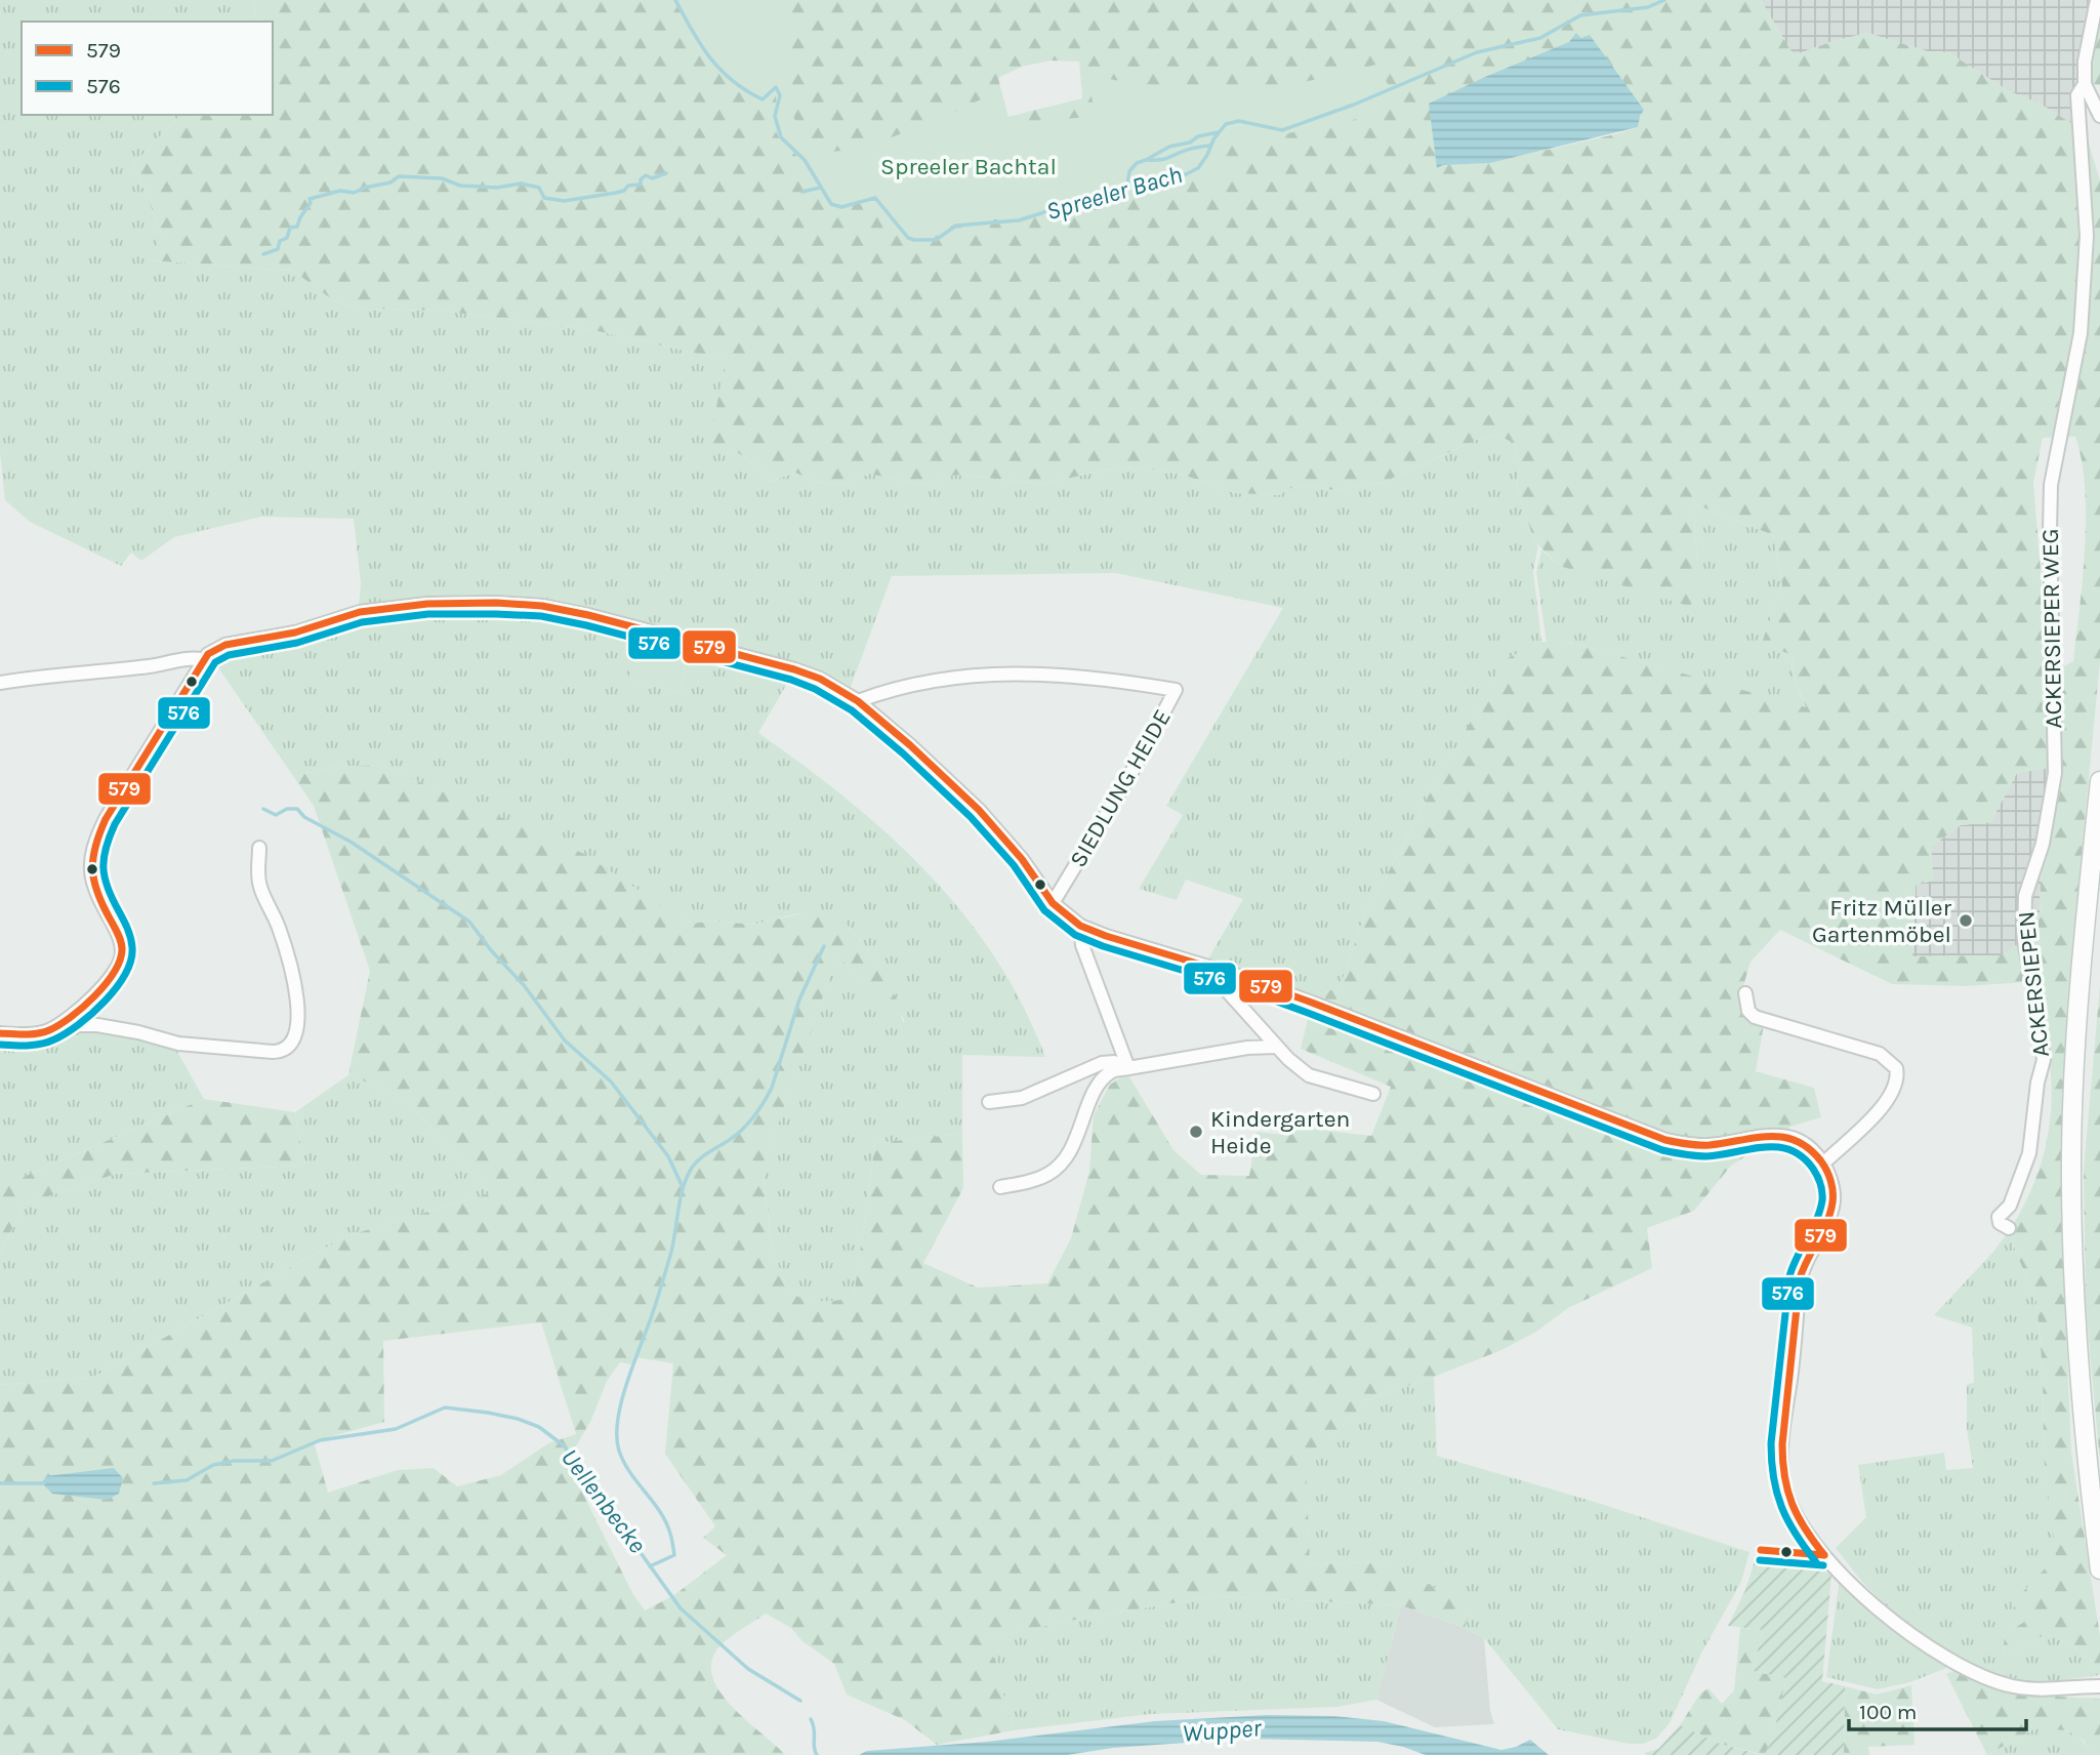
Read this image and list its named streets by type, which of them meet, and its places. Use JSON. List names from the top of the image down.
{
  "streets": {
    "street": ["ACKERSIEPER WEG", "SIEDLUNG HEIDE", "ACKERSIEPEN"]
  },
  "crossings": [
    ["ACKERSIEPER WEG", "ACKERSIEPEN"]
  ],
  "water": ["Spreeler Bach", "Uellenbecke", "Wupper"],
  "parks": ["Spreeler Bachtal"],
  "places": ["Fritz Müller Gartenmöbel", "Kindergarten Heide"],
  "lines": ["transit line 579", "transit line 576"],
  "legend": ["579", "576"],
  "scale_bar": "100 m"
}
